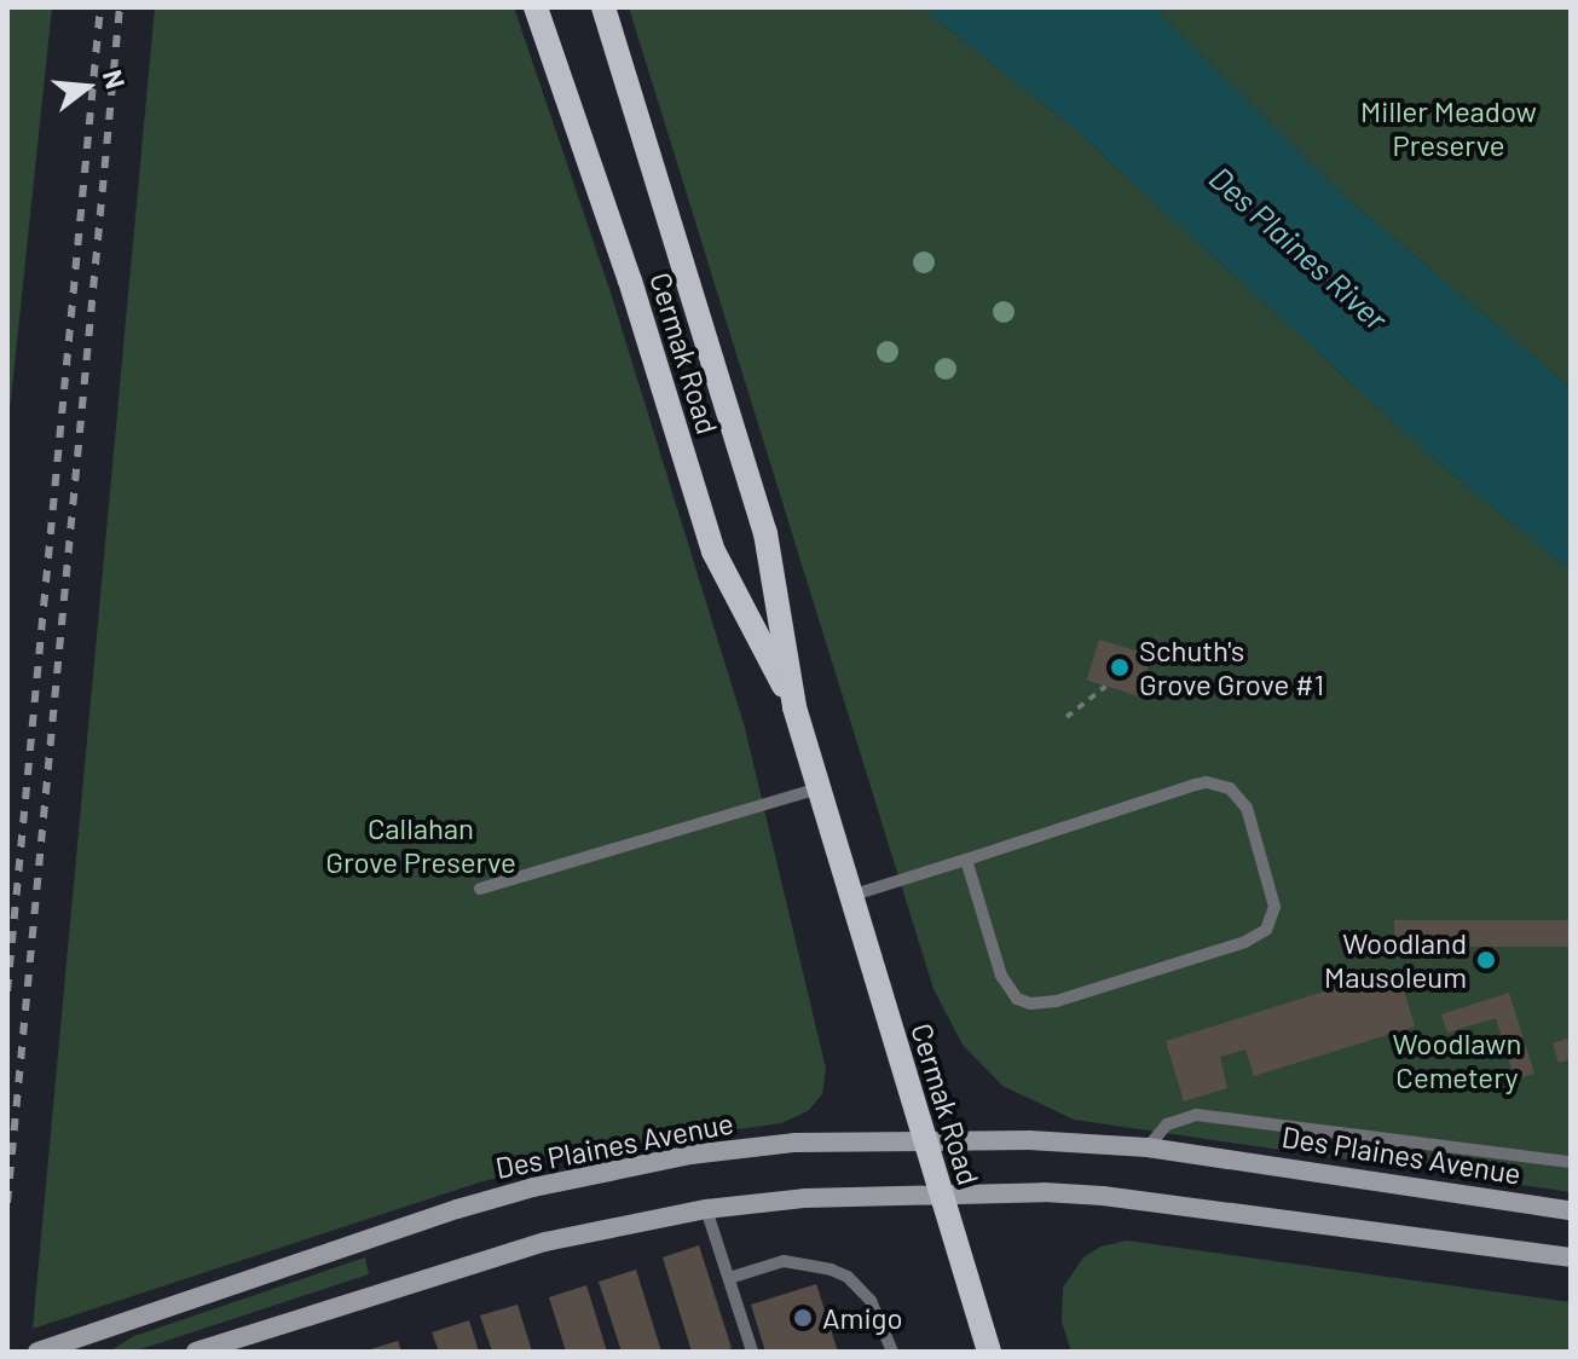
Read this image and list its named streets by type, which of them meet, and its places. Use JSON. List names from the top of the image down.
{
  "streets": {
    "main road": ["Cermak Road", "Des Plaines Avenue"]
  },
  "crossings": [
    ["Cermak Road", "Des Plaines Avenue"]
  ],
  "water": ["Des Plaines River"],
  "parks": ["Miller Meadow Preserve", "Callahan Grove Preserve", "Woodlawn Cemetery"],
  "places": ["Schuth's Grove Grove #1", "Woodland Mausoleum", "Amigo"],
  "north": "right"
}
